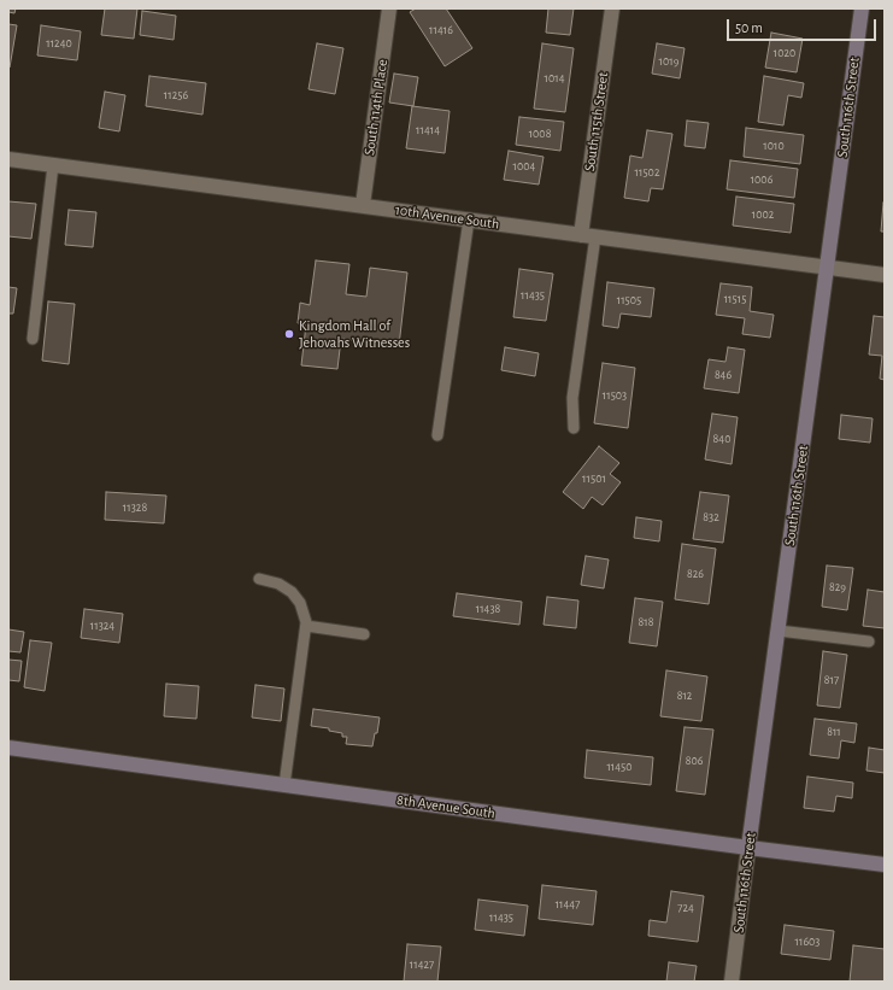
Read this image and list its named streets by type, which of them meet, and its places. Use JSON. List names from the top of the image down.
{
  "streets": {
    "street": [
      "South 114th Place",
      "South 116th Street",
      "South 115th Street",
      "10th Avenue South",
      "8th Avenue South"
    ]
  },
  "crossings": [
    ["South 114th Place", "10th Avenue South"],
    ["South 116th Street", "10th Avenue South"],
    ["South 116th Street", "8th Avenue South"],
    ["South 115th Street", "10th Avenue South"]
  ],
  "places": ["Kingdom Hall of Jehovahs Witnesses"],
  "house_numbers": [
    "11416",
    "11240",
    "1020",
    "1019",
    "1014",
    "11256",
    "11414",
    "1008",
    "1010",
    "1004",
    "11502",
    "1006",
    "1002",
    "11435",
    "11515",
    "11505",
    "846",
    "11503",
    "840",
    "11501",
    "11328",
    "832",
    "826",
    "829",
    "11438",
    "818",
    "11324",
    "817",
    "812",
    "811",
    "806",
    "11450",
    "11447",
    "724",
    "11435",
    "11603",
    "11427"
  ],
  "scale_bar": "50 m"
}
